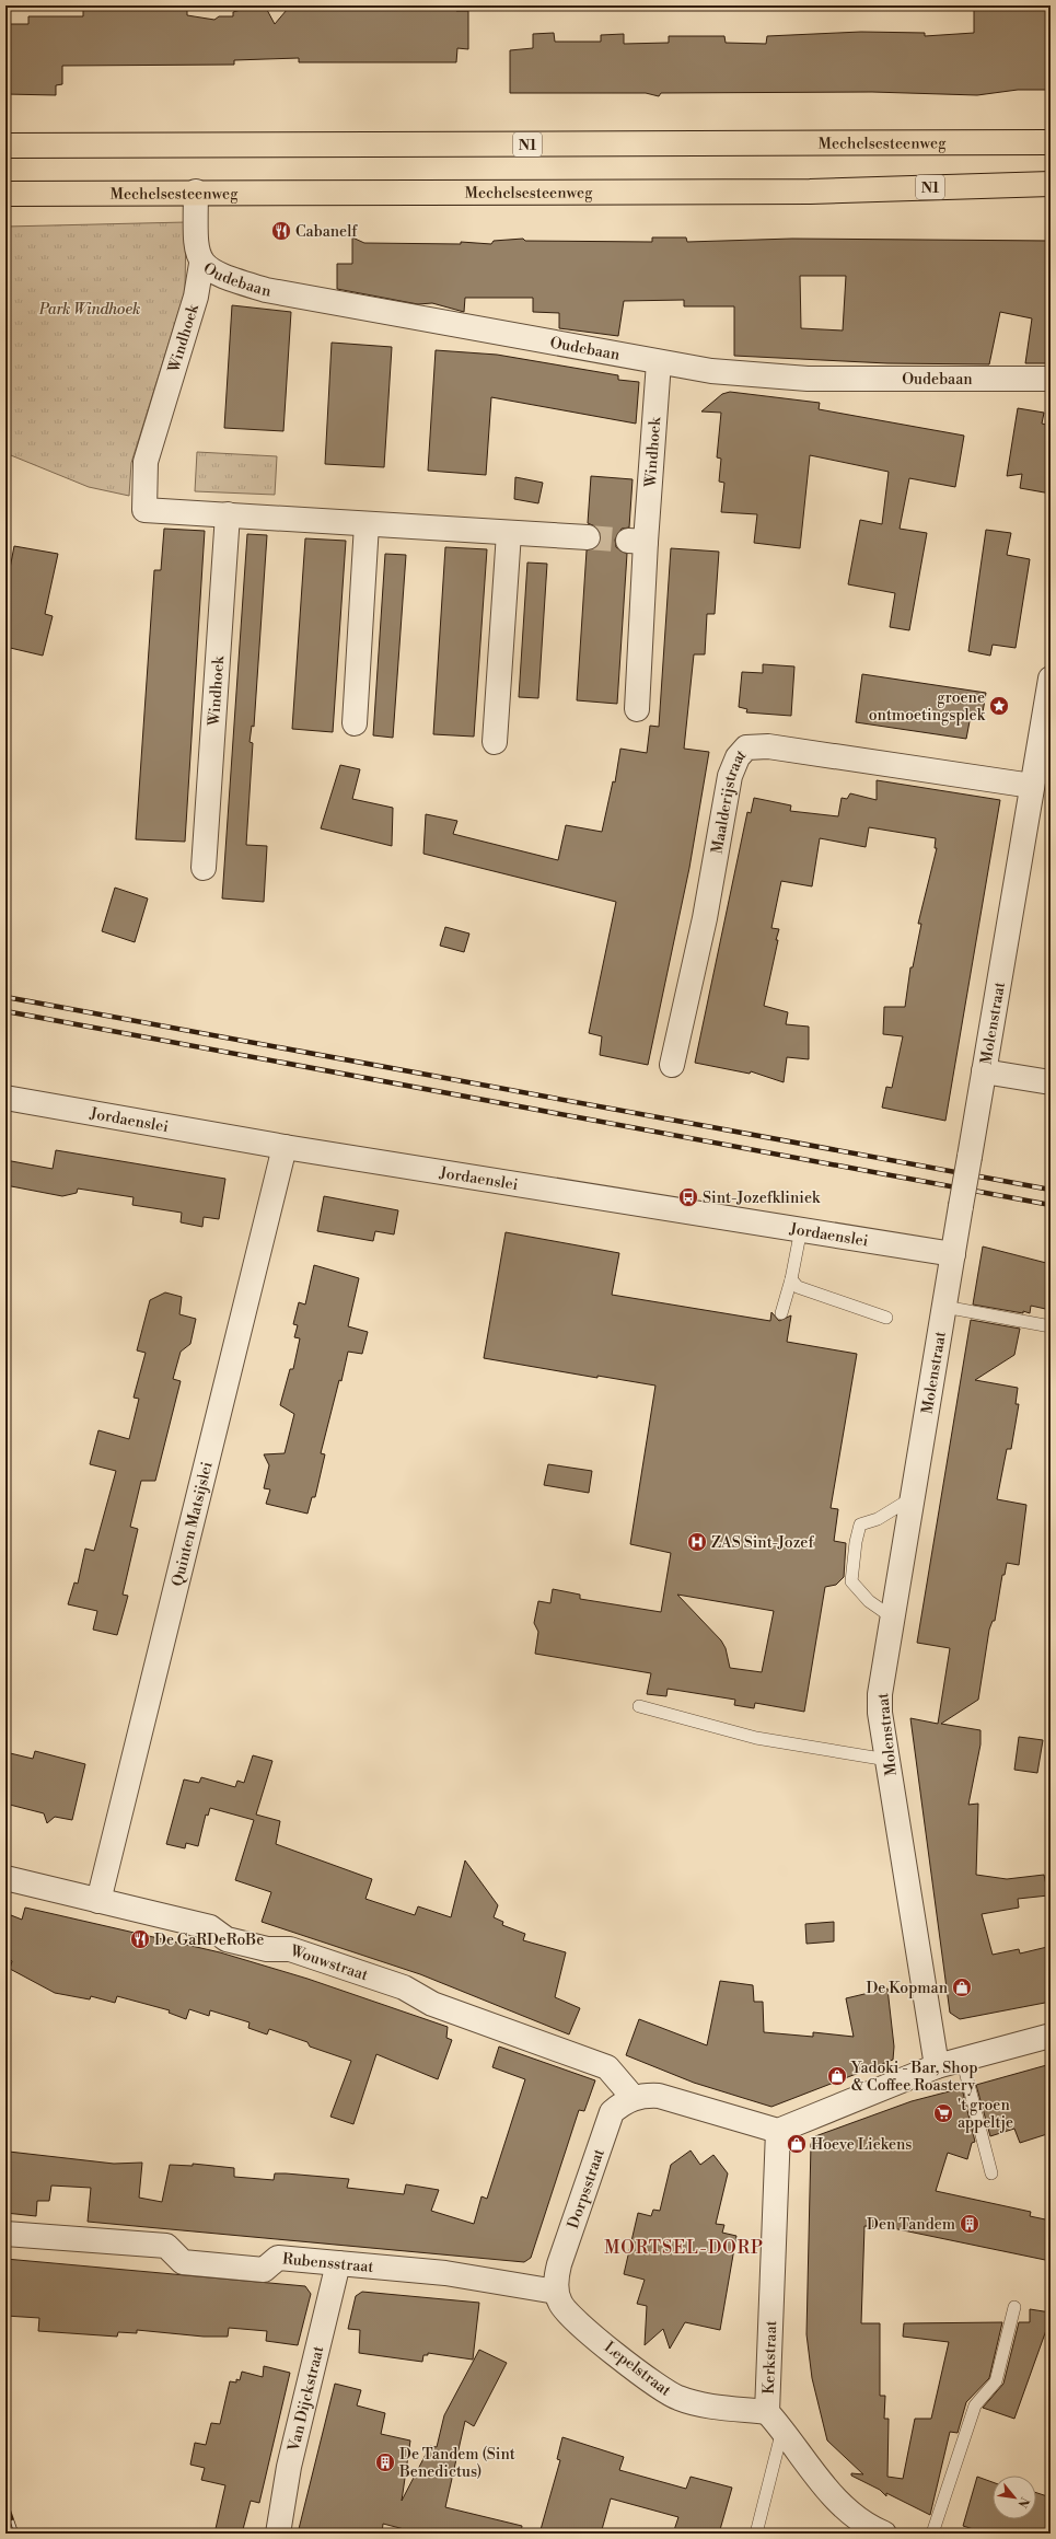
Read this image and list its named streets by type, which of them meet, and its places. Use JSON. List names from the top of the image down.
{
  "streets": {
    "main road": ["Mechelsesteenweg", "N1"],
    "street": [
      "Oudebaan",
      "Windhoek",
      "Maalderijstraat",
      "Molenstraat",
      "Jordaenslei",
      "Quinten Matsijslei",
      "Wouwstraat",
      "Dorpsstraat",
      "Rubensstraat",
      "Kerkstraat",
      "Lepelstraat",
      "Van Dijckstraat"
    ]
  },
  "crossings": [
    ["Mechelsesteenweg", "Oudebaan"],
    ["Oudebaan", "Windhoek"],
    ["Maalderijstraat", "Molenstraat"],
    ["Molenstraat", "Jordaenslei"],
    ["Jordaenslei", "Quinten Matsijslei"],
    ["Quinten Matsijslei", "Wouwstraat"],
    ["Wouwstraat", "Dorpsstraat"],
    ["Dorpsstraat", "Rubensstraat"],
    ["Dorpsstraat", "Lepelstraat"],
    ["Rubensstraat", "Lepelstraat"],
    ["Rubensstraat", "Van Dijckstraat"],
    ["Kerkstraat", "Lepelstraat"]
  ],
  "districts": ["MORTSEL-DORP"],
  "parks": ["Park Windhoek"],
  "places": {
    "restaurant": ["Cabanelf", "De GaRDeRoBe"],
    "place": ["groene ontmoetingsplek"],
    "bus stop": ["Sint-Jozefkliniek"],
    "hospital": ["ZAS Sint-Jozef"],
    "shop": ["De Kopman", "Yadoki - Bar, Shop & Coffee Roastery", "Hoeve Liekens"],
    "supermarket": ["'t groen appeltje"],
    "building": ["Den Tandem", "De Tandem (Sint Benedictus)"]
  },
  "north": "bottom right"
}
